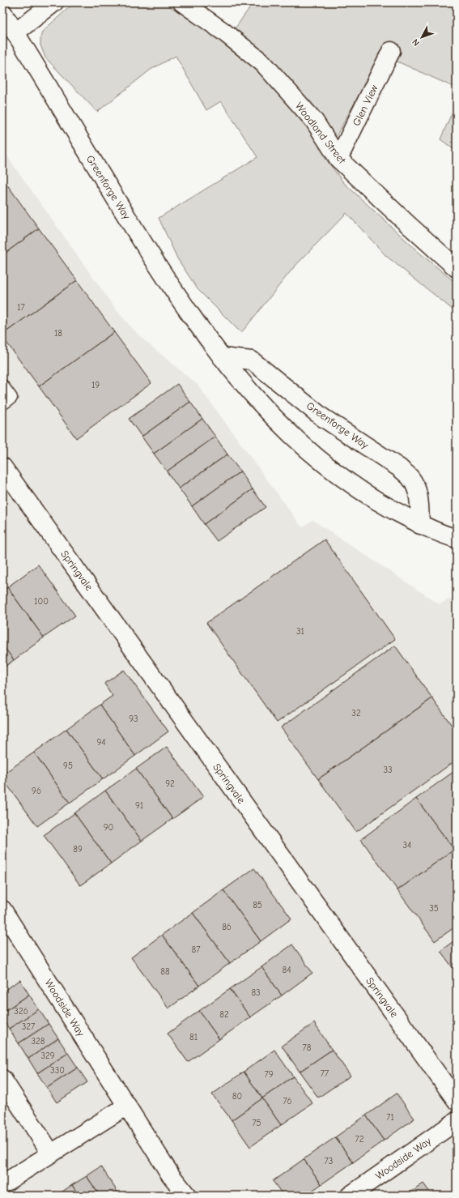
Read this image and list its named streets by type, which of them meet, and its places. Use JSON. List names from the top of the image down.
{
  "streets": {
    "street": [
      "Glen View",
      "Woodland Street",
      "Greenforge Way",
      "Springvale",
      "Woodside Way"
    ]
  },
  "crossings": [
    ["Glen View", "Woodland Street"]
  ],
  "house_numbers": [
    "17",
    "18",
    "19",
    "100",
    "31",
    "32",
    "93",
    "94",
    "95",
    "33",
    "92",
    "96",
    "91",
    "90",
    "34",
    "89",
    "85",
    "35",
    "86",
    "87",
    "84",
    "88",
    "83",
    "326",
    "82",
    "327",
    "81",
    "328",
    "78",
    "329",
    "330",
    "77",
    "79",
    "80",
    "76",
    "71",
    "75",
    "72",
    "73"
  ],
  "north": "bottom left"
}
